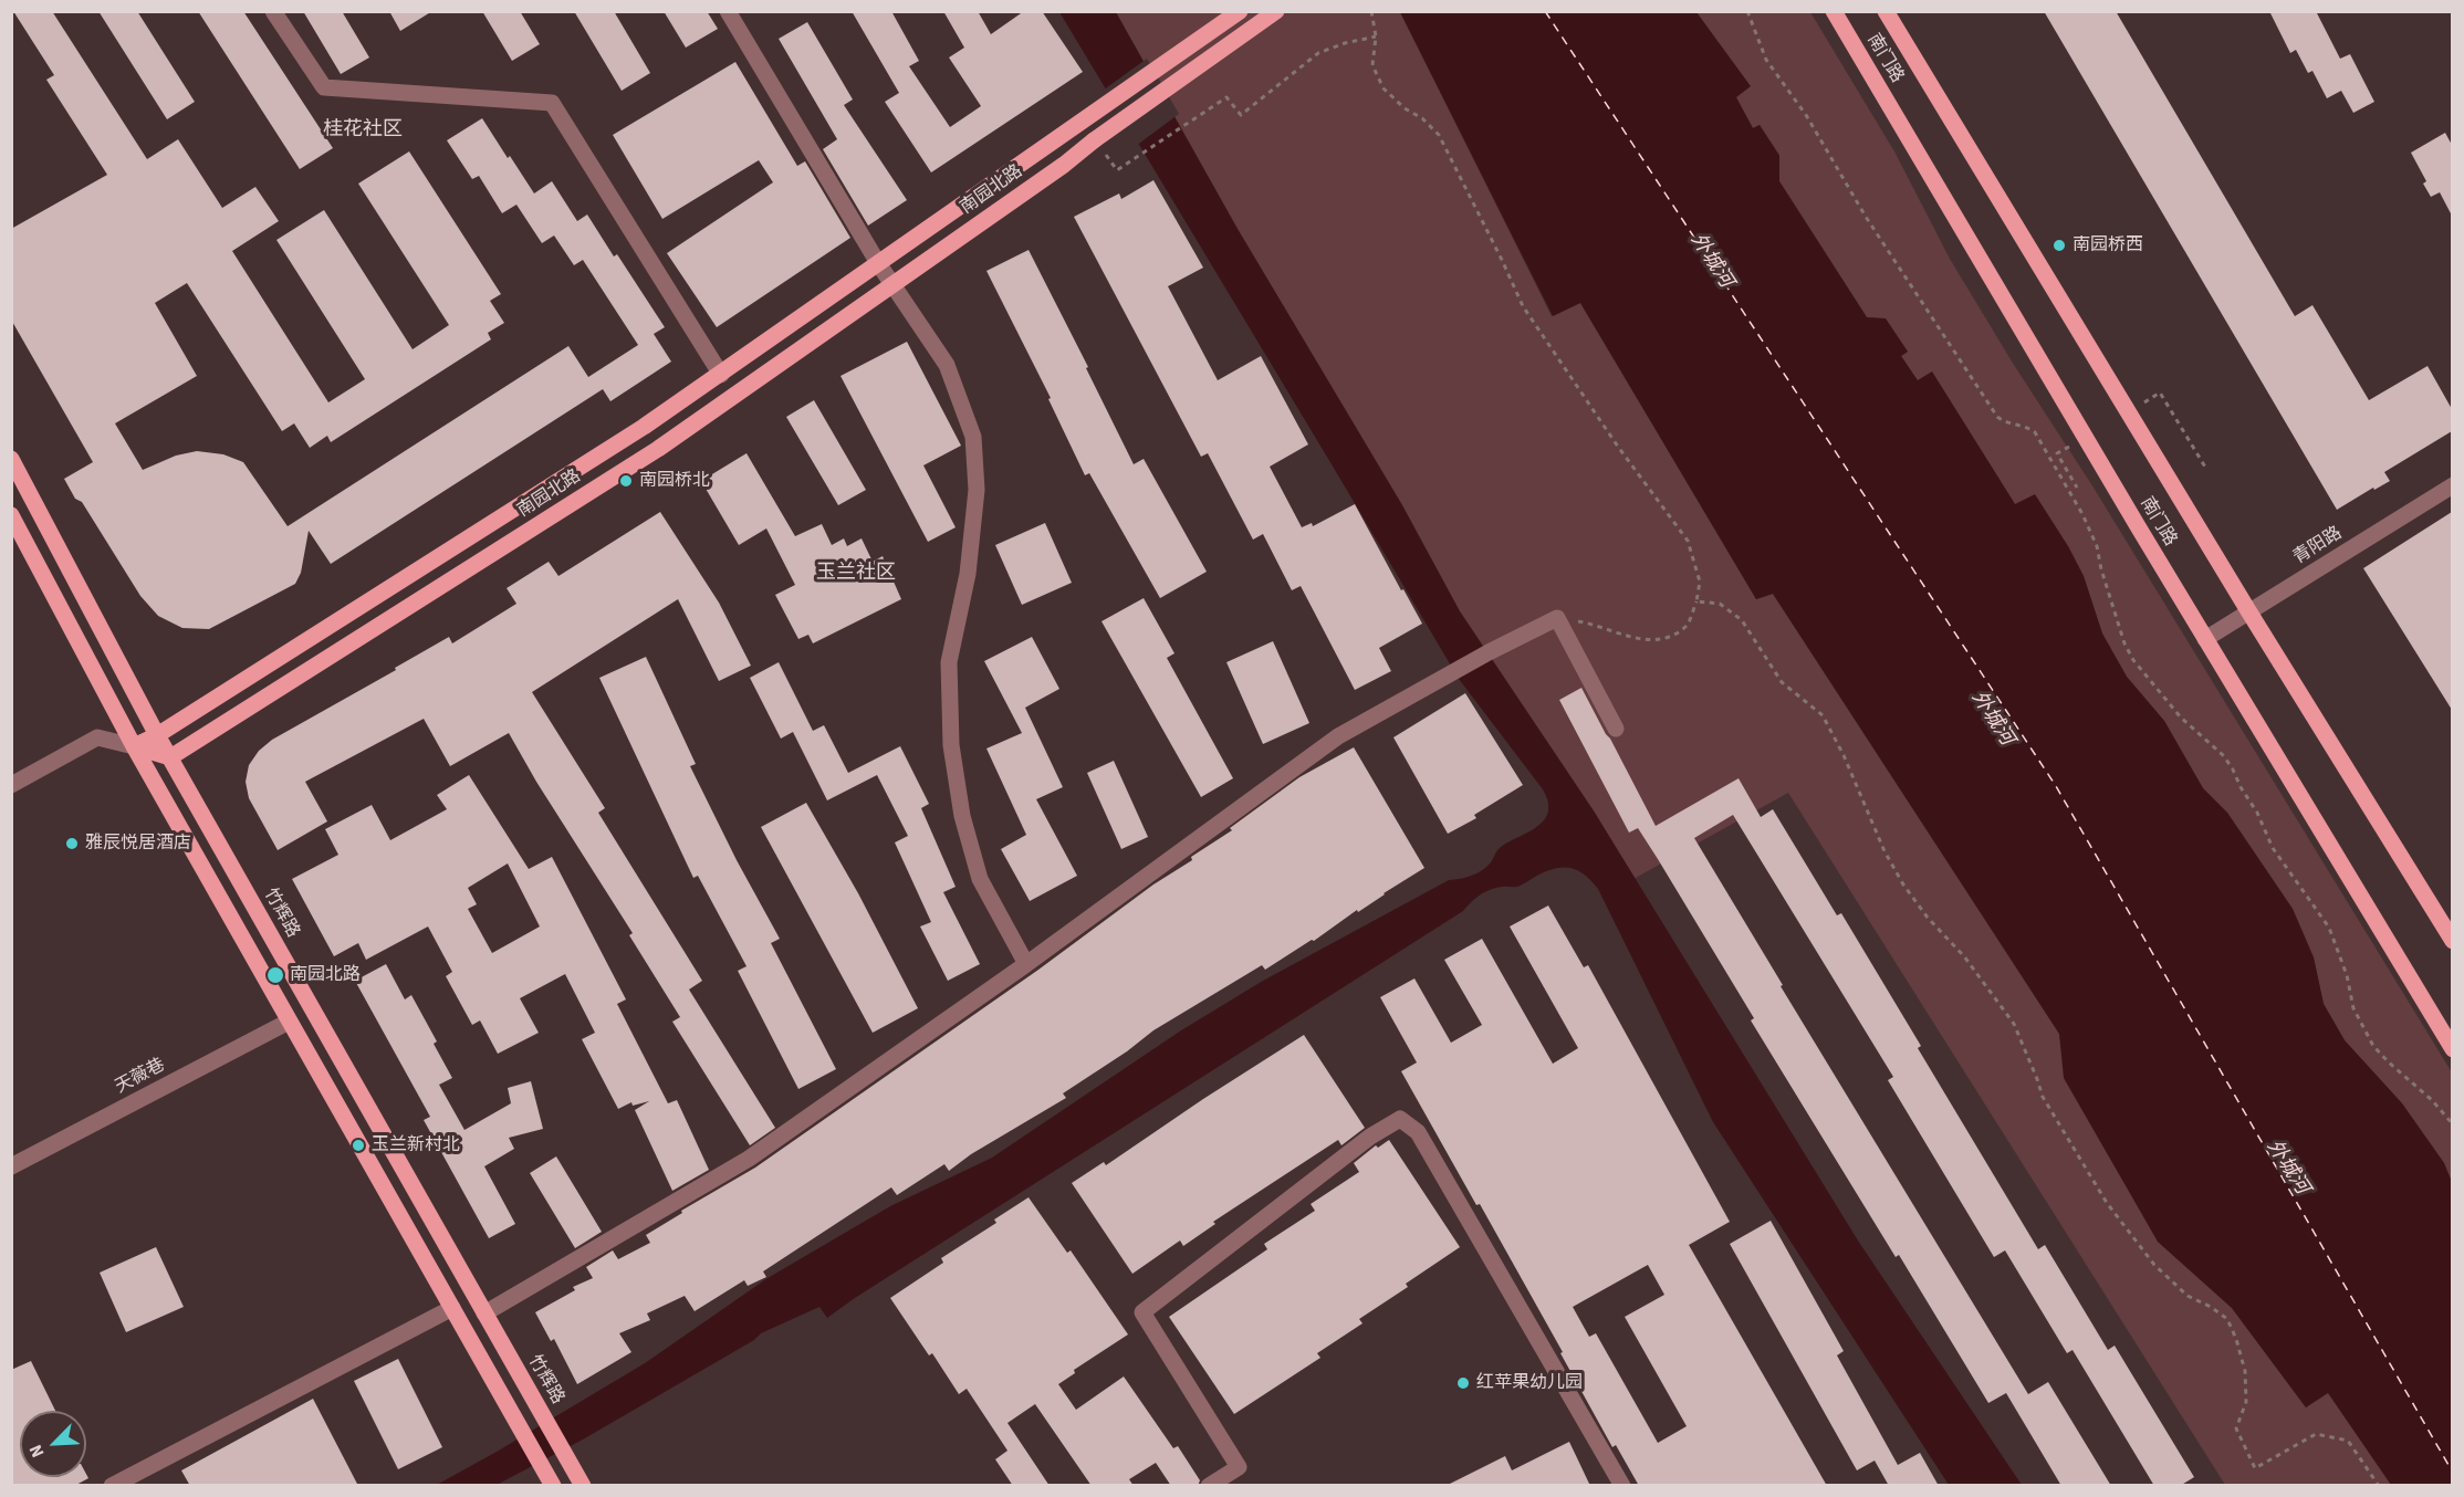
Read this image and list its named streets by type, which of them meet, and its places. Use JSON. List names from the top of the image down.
{
  "streets": {
    "main road": ["南门路", "南园北路", "竹辉路"],
    "street": ["青阳路", "天薇巷"]
  },
  "crossings": [
    ["南门路", "青阳路"],
    ["南园北路", "竹辉路"]
  ],
  "districts": ["桂花社区", "玉兰社区"],
  "water": ["外城河"],
  "places": [
    "南园桥西",
    "南园桥北",
    "雅辰悦居酒店",
    "南园北路",
    "玉兰新村北",
    "红苹果幼儿园"
  ],
  "north": "bottom left"
}
